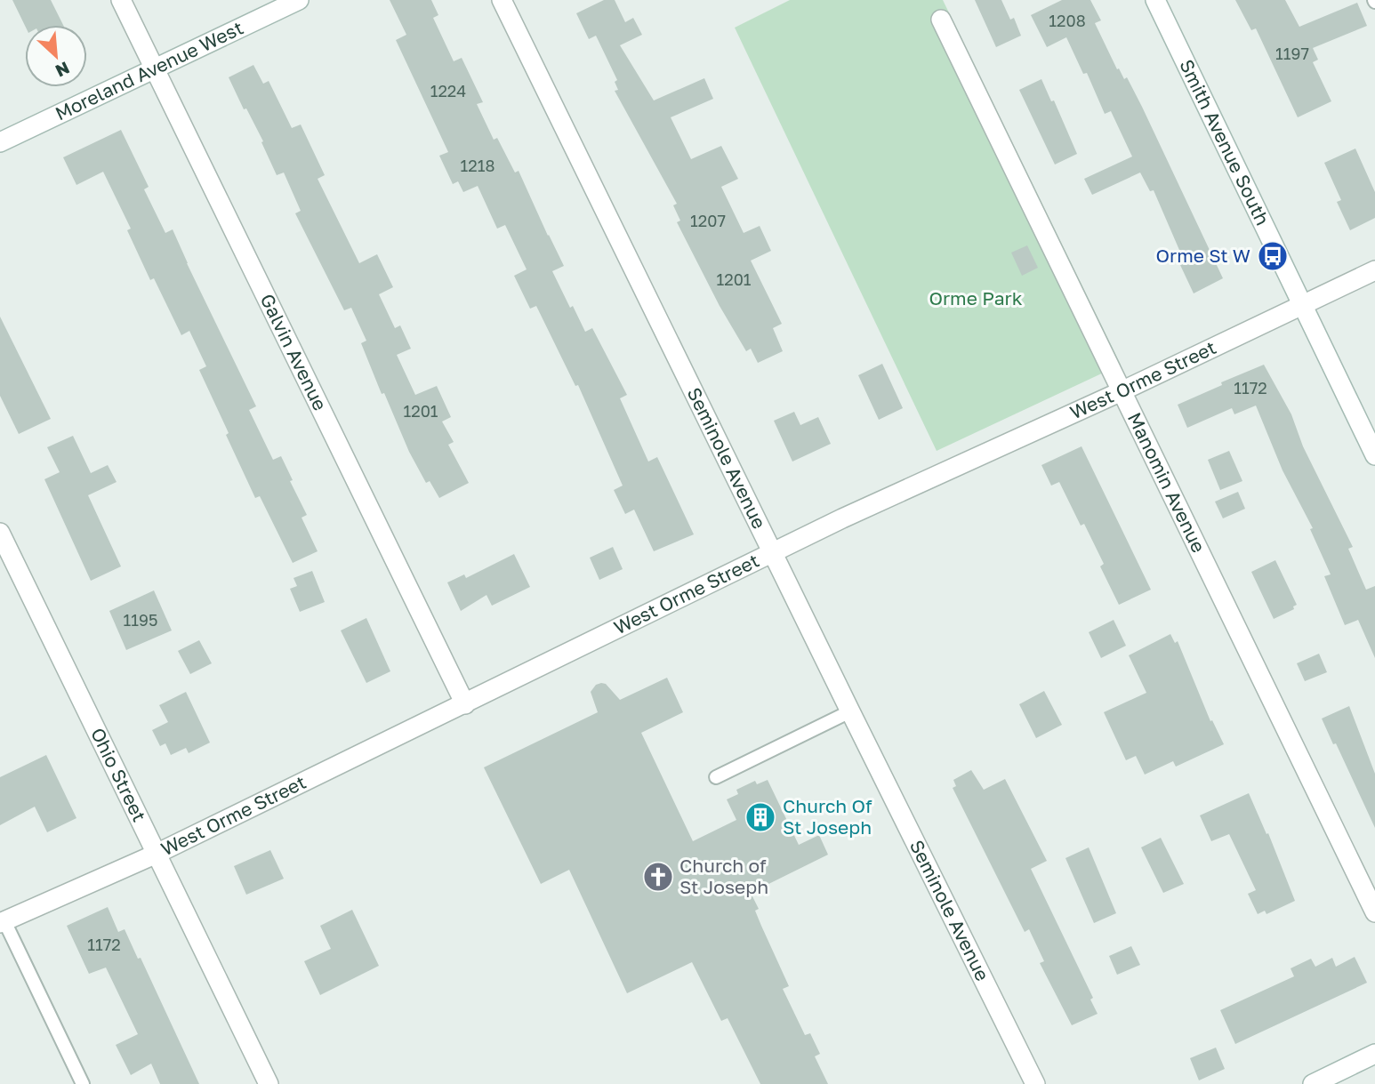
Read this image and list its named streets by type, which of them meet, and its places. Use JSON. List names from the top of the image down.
{
  "streets": {
    "street": [
      "Moreland Avenue West",
      "Smith Avenue South",
      "Galvin Avenue",
      "West Orme Street",
      "Seminole Avenue",
      "Manomin Avenue",
      "Ohio Street"
    ]
  },
  "crossings": [
    ["Moreland Avenue West", "Galvin Avenue"],
    ["Smith Avenue South", "West Orme Street"],
    ["Galvin Avenue", "West Orme Street"],
    ["West Orme Street", "Seminole Avenue"],
    ["West Orme Street", "Manomin Avenue"],
    ["West Orme Street", "Ohio Street"]
  ],
  "parks": ["Orme Park"],
  "places": {
    "bus stop": ["Orme St W"],
    "building": ["Church Of St Joseph"],
    "church": ["Church of St Joseph"]
  },
  "house_numbers": [
    "1208",
    "1197",
    "1224",
    "1218",
    "1207",
    "1201",
    "1172",
    "1201",
    "1195",
    "1172"
  ],
  "north": "bottom right"
}
